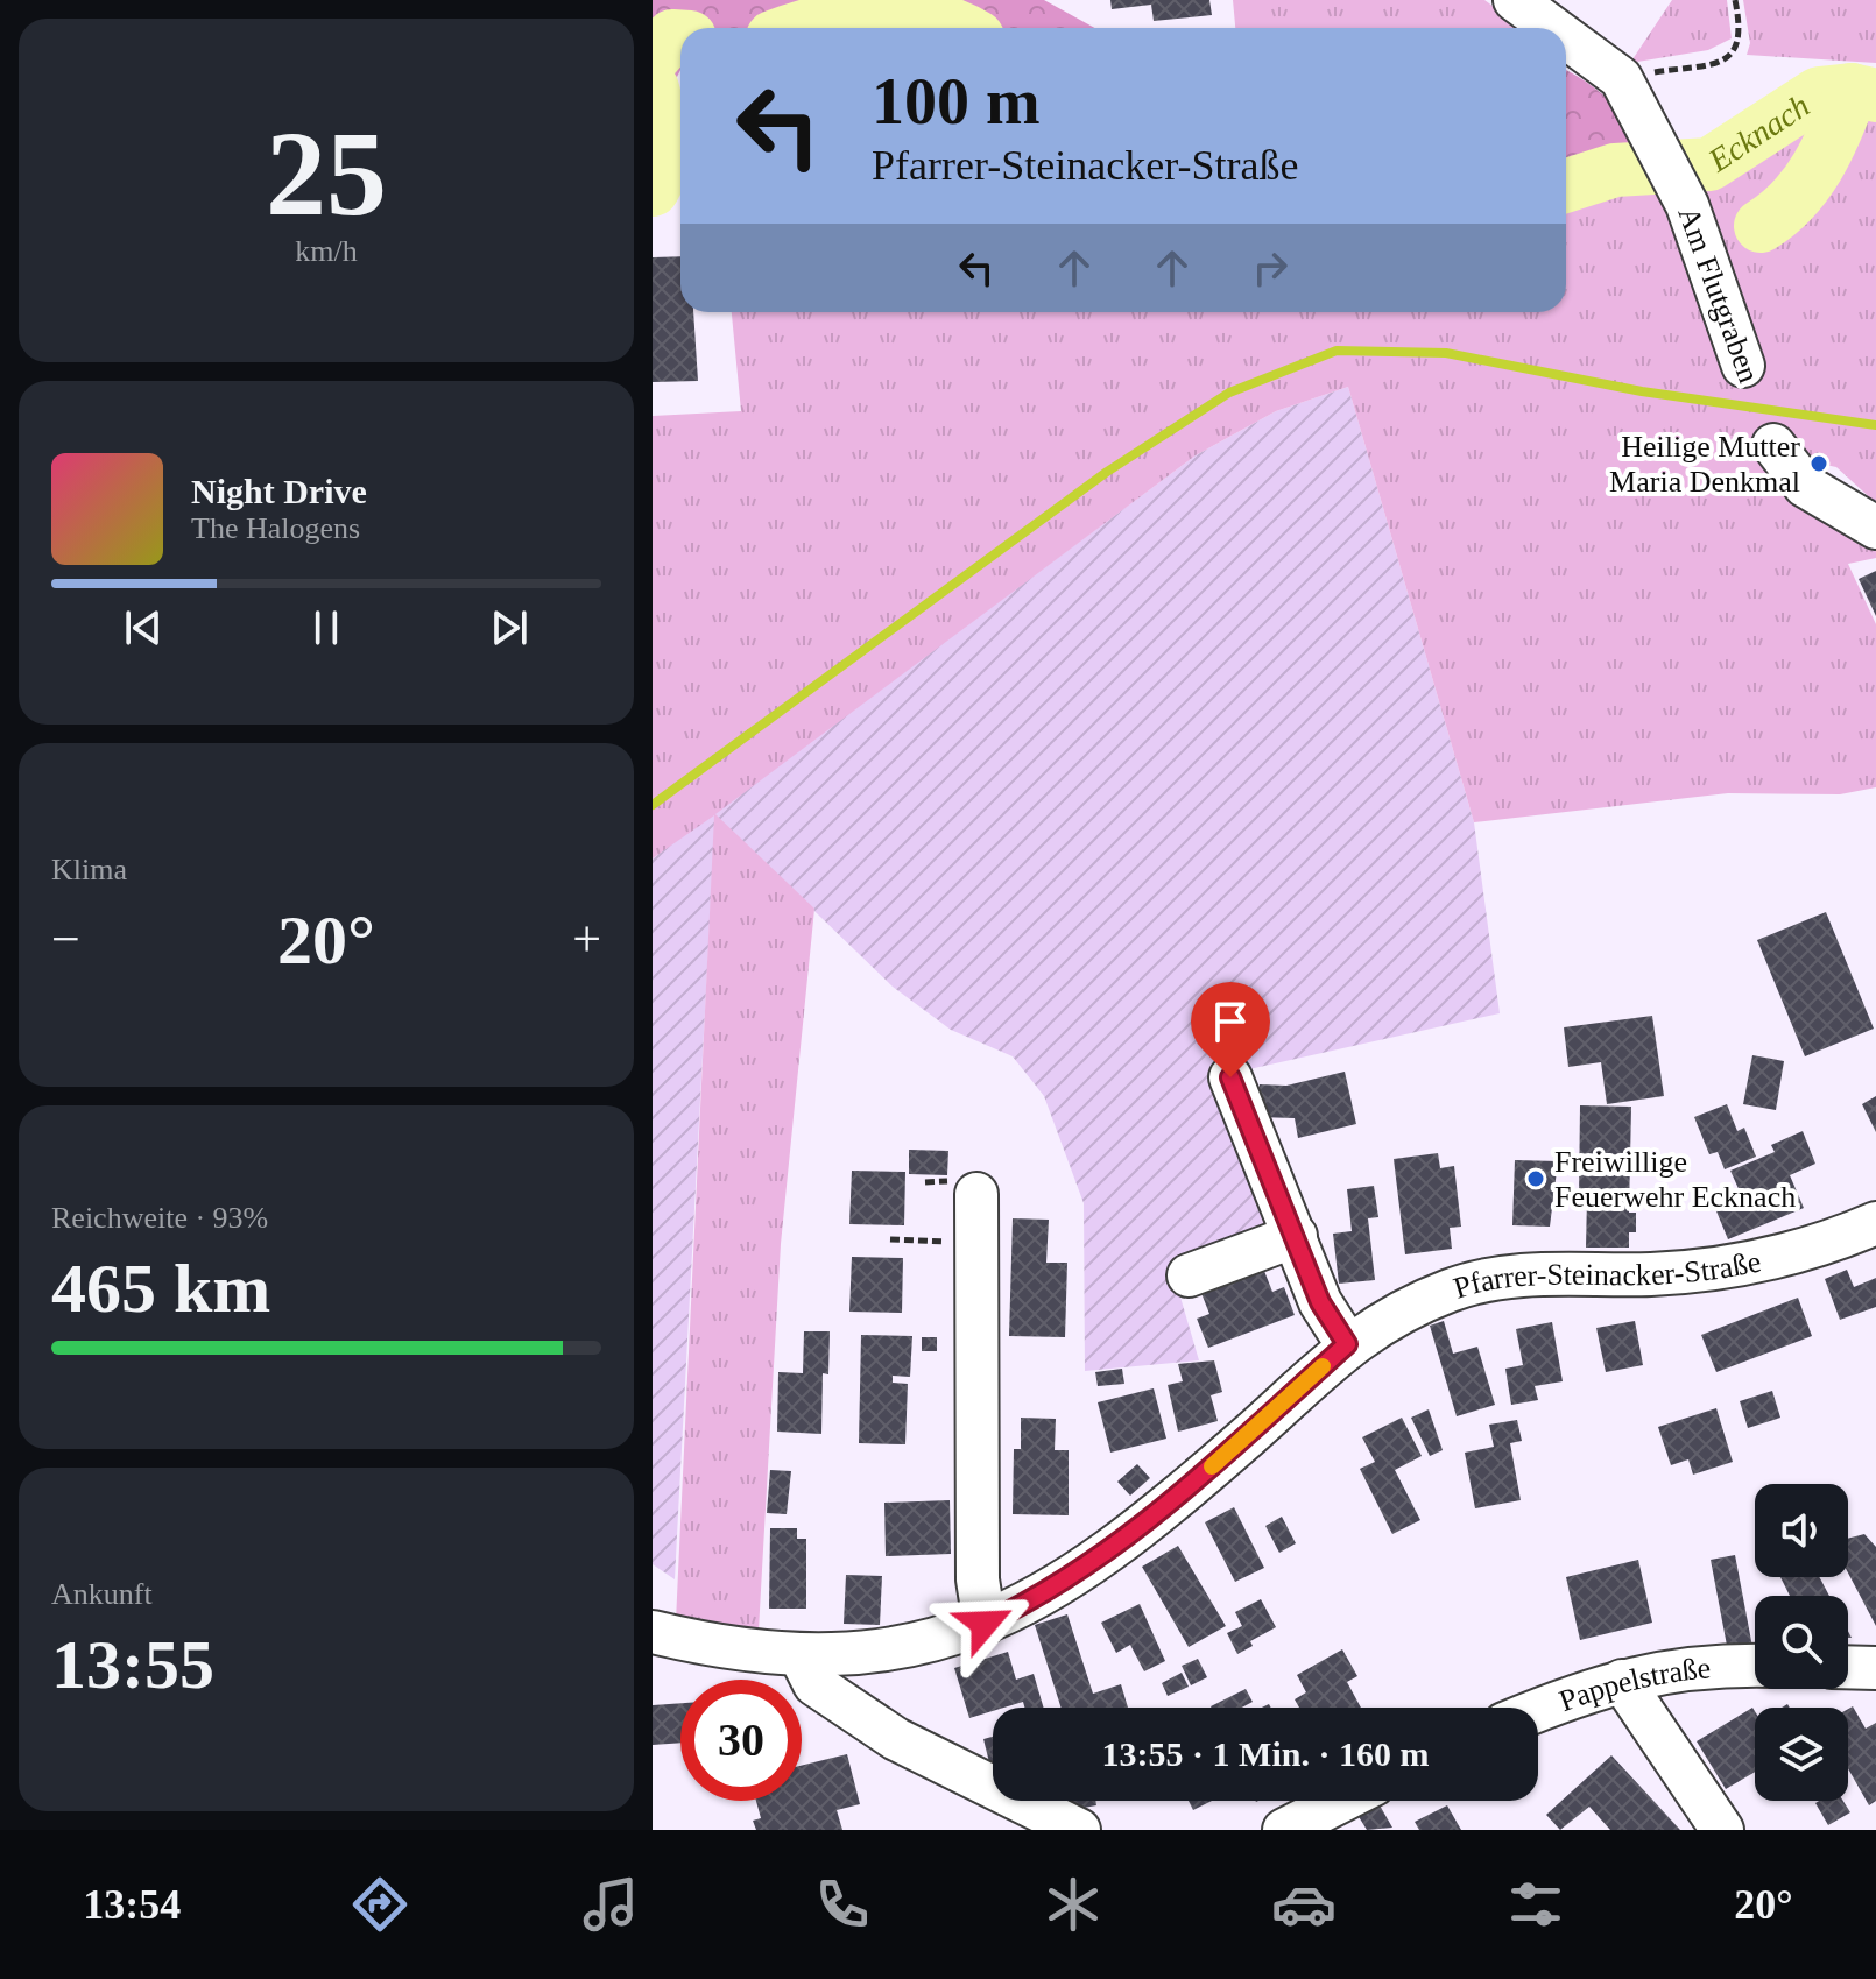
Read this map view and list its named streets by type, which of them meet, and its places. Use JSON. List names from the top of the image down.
{
  "streets": {
    "street": ["Am Flutgraben", "Pfarrer-Steinacker-Straße", "Pappelstraße"]
  },
  "water": ["Ecknach"],
  "places": ["Heilige Mutter Maria Denkmal", "Freiwillige Feuerwehr Ecknach"],
  "page": {
    "tile": [
      ["25", "km/h"],
      "Klima",
      ["Reichweite · 93%", "465 km"],
      ["Ankunft", "13:55"]
    ],
    "turn": ["100 m", "Pfarrer-Steinacker-Straße"],
    "song": ["Night Drive", "The Halogens"],
    "heat": ["−", "20°", "+"],
    "limit": "30",
    "trip": "13:55 · 1 Min. · 160 m",
    "tabs": ["13:54", "20°"]
  }
}
